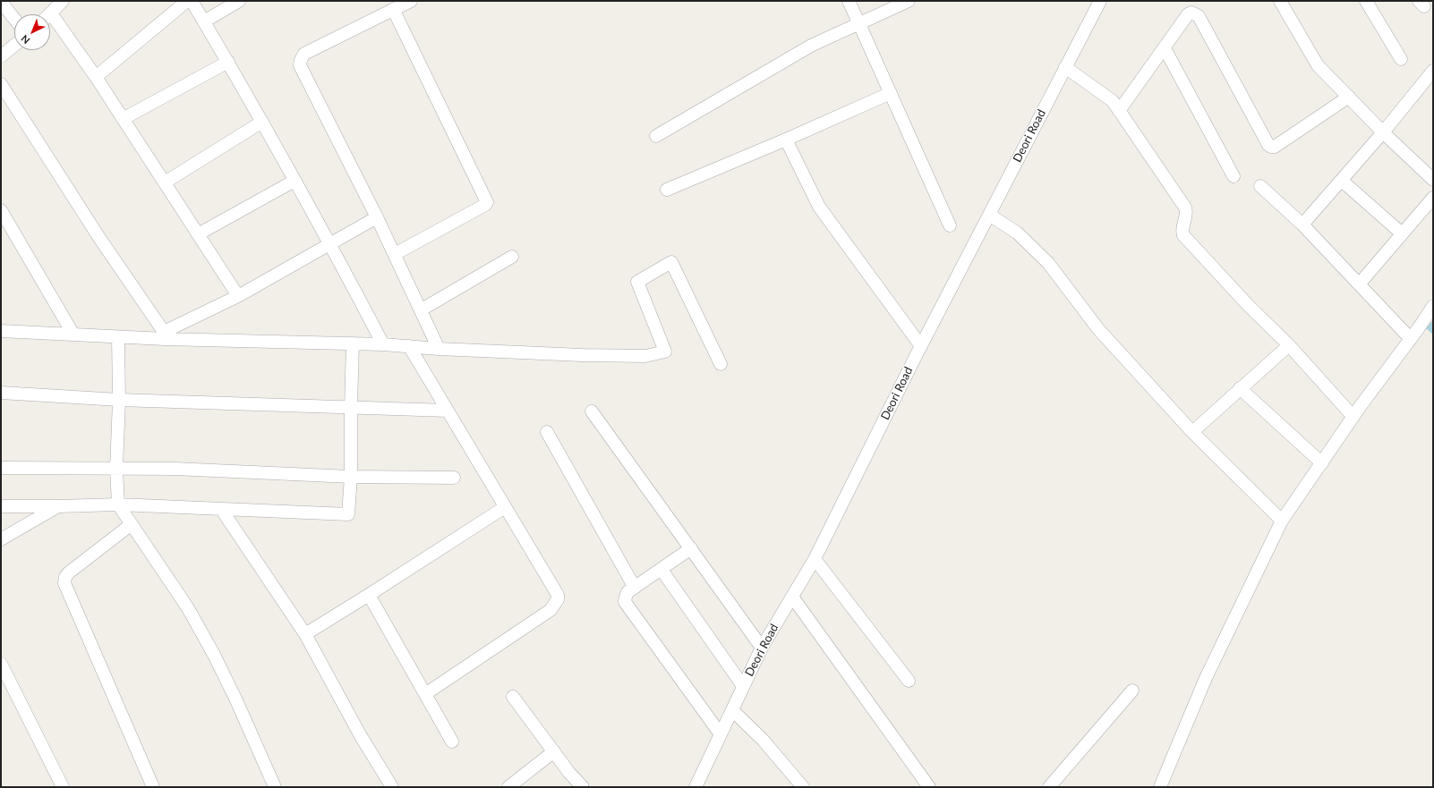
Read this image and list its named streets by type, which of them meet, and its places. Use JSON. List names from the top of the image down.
{
  "streets": {
    "street": ["Deori Road"]
  },
  "north": "bottom left"
}
